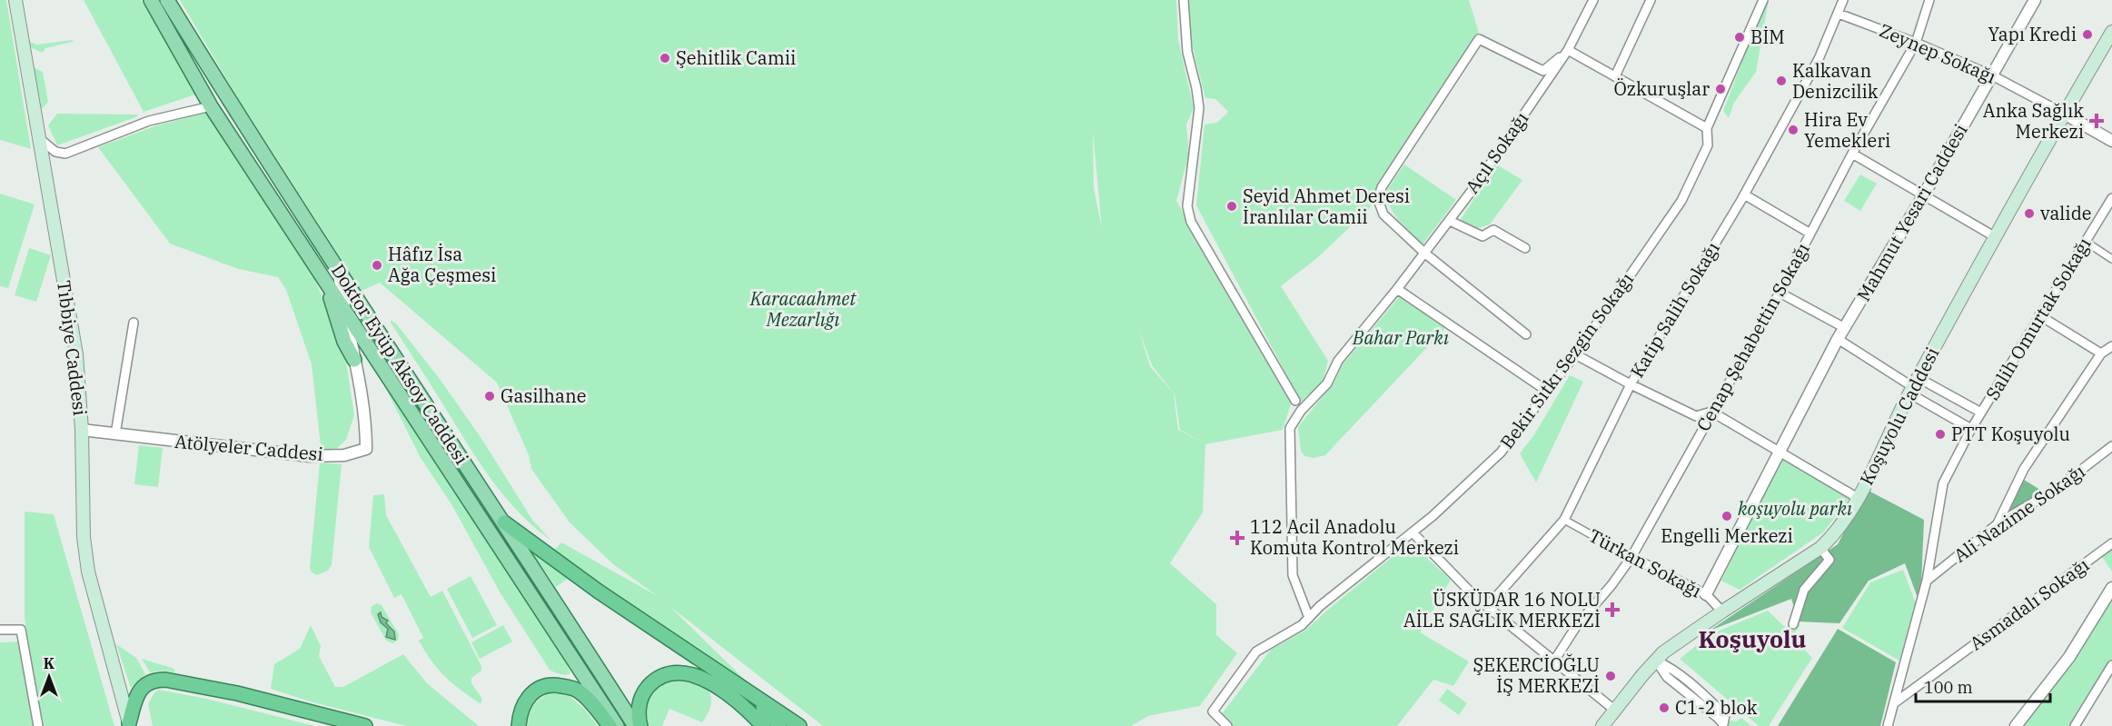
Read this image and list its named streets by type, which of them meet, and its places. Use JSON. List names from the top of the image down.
{
  "streets": {
    "main road": ["Tıbbiye Caddesi", "Doktor Eyüp Aksoy Caddesi", "Koşuyolu Caddesi"],
    "street": [
      "Zeynep Sokağı",
      "Açıl Sokağı",
      "Mahmut Yesari Caddesi",
      "Katip Salih Sokağı",
      "Salih Omurtak Sokağı",
      "Cenap Şehabettin Sokağı",
      "Bekir Sıtkı Sezgin Sokağı",
      "Atölyeler Caddesi",
      "Ali Nazime Sokağı",
      "Türkan Sokağı",
      "Asmadalı Sokağı"
    ]
  },
  "crossings": [
    ["Zeynep Sokağı", "Mahmut Yesari Caddesi"],
    ["Zeynep Sokağı", "Katip Salih Sokağı"],
    ["Zeynep Sokağı", "Cenap Şehabettin Sokağı"],
    ["Zeynep Sokağı", "Koşuyolu Caddesi"],
    ["Açıl Sokağı", "Bekir Sıtkı Sezgin Sokağı"],
    ["Mahmut Yesari Caddesi", "Türkan Sokağı"],
    ["Katip Salih Sokağı", "Türkan Sokağı"],
    ["Salih Omurtak Sokağı", "Koşuyolu Caddesi"],
    ["Salih Omurtak Sokağı", "Ali Nazime Sokağı"],
    ["Salih Omurtak Sokağı", "Asmadalı Sokağı"],
    ["Cenap Şehabettin Sokağı", "Türkan Sokağı"],
    ["Tıbbiye Caddesi", "Atölyeler Caddesi"],
    ["Doktor Eyüp Aksoy Caddesi", "Atölyeler Caddesi"],
    ["Koşuyolu Caddesi", "Türkan Sokağı"]
  ],
  "districts": ["Koşuyolu"],
  "parks": ["Karacaahmet Mezarlığı", "Bahar Parkı", "koşuyolu parkı"],
  "places": {
    "other": [
      "Yapı Kredi",
      "BİM",
      "Şehitlik Camii",
      "Kalkavan Denizcilik",
      "Özkuruşlar",
      "Hira Ev Yemekleri",
      "Seyid Ahmet Deresi İranlılar Camii",
      "valide",
      "Hâfız İsa Ağa Çeşmesi",
      "Gasilhane",
      "PTT Koşuyolu",
      "Engelli Merkezi",
      "ŞEKERCİOĞLU İŞ MERKEZİ",
      "C1-2 blok"
    ],
    "health": ["Anka Sağlık Merkezi", "112 Acil Anadolu Komuta Kontrol Merkezi", "ÜSKÜDAR 16 NOLU AİLE SAĞLIK MERKEZİ"]
  },
  "scale_bar": "100 m",
  "north": "top"
}
